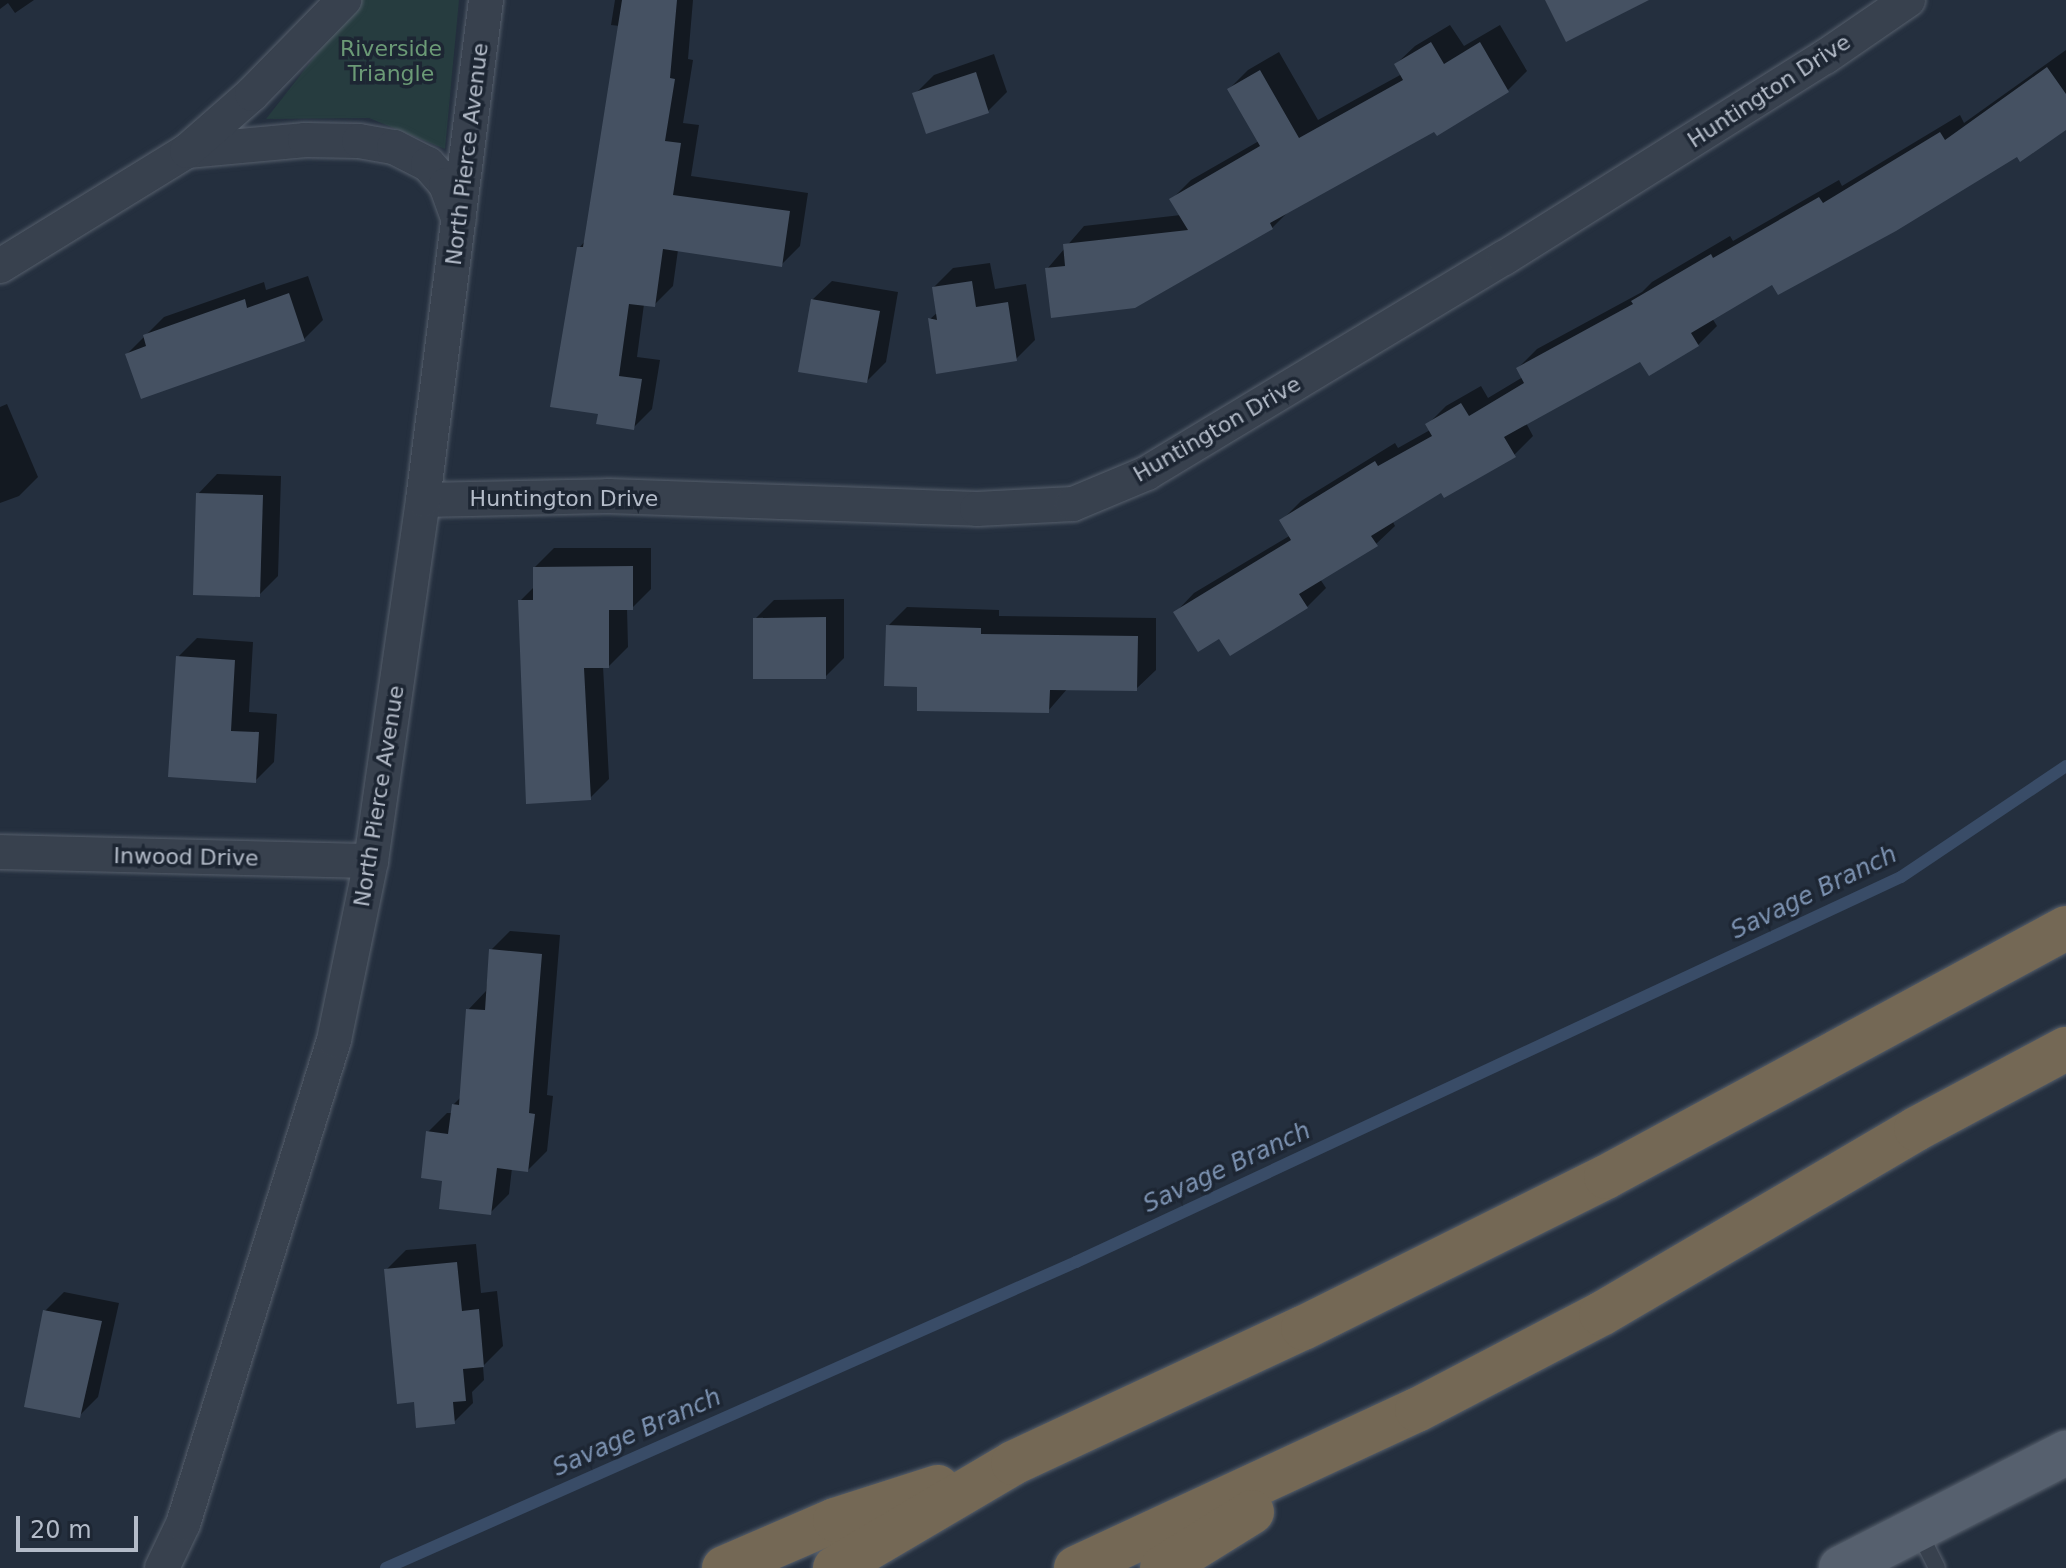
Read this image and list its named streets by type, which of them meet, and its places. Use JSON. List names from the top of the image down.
{
  "streets": {
    "street": ["Huntington Drive", "North Pierce Avenue", "Inwood Drive"]
  },
  "crossings": [
    ["Huntington Drive", "North Pierce Avenue"],
    ["North Pierce Avenue", "Inwood Drive"]
  ],
  "water": ["Savage Branch"],
  "parks": ["Riverside Triangle"],
  "scale_bar": "20 m"
}
